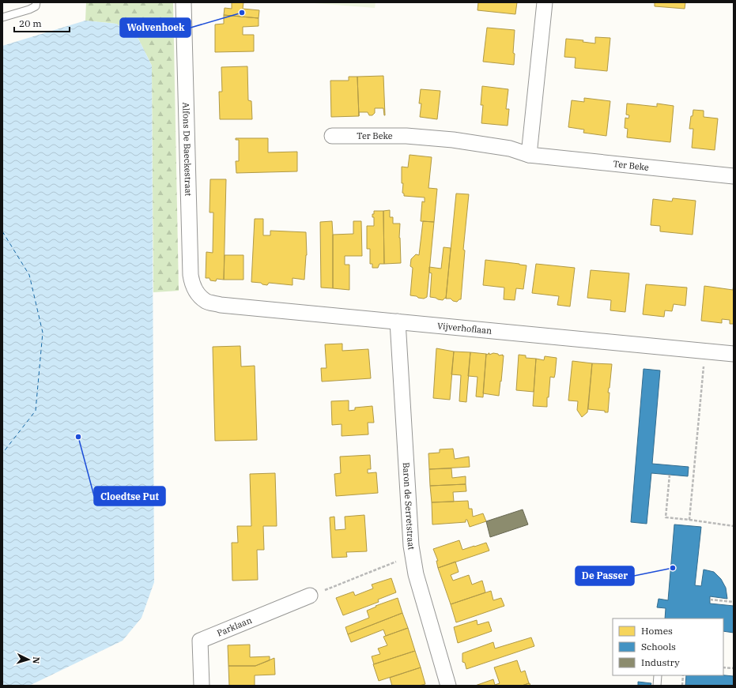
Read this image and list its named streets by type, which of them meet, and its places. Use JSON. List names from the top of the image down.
{
  "streets": {
    "street": [
      "Ter Beke",
      "Alfons De Baeckestraat",
      "Vijverhoflaan",
      "Baron de Serretstraat",
      "Parklaan"
    ]
  },
  "crossings": [
    ["Alfons De Baeckestraat", "Vijverhoflaan"],
    ["Vijverhoflaan", "Baron de Serretstraat"]
  ],
  "places": ["Wolvenhoek", "Cloedtse Put", "De Passer"],
  "legend": ["Homes", "Schools", "Industry"],
  "scale_bar": "20 m",
  "north": "right"
}
